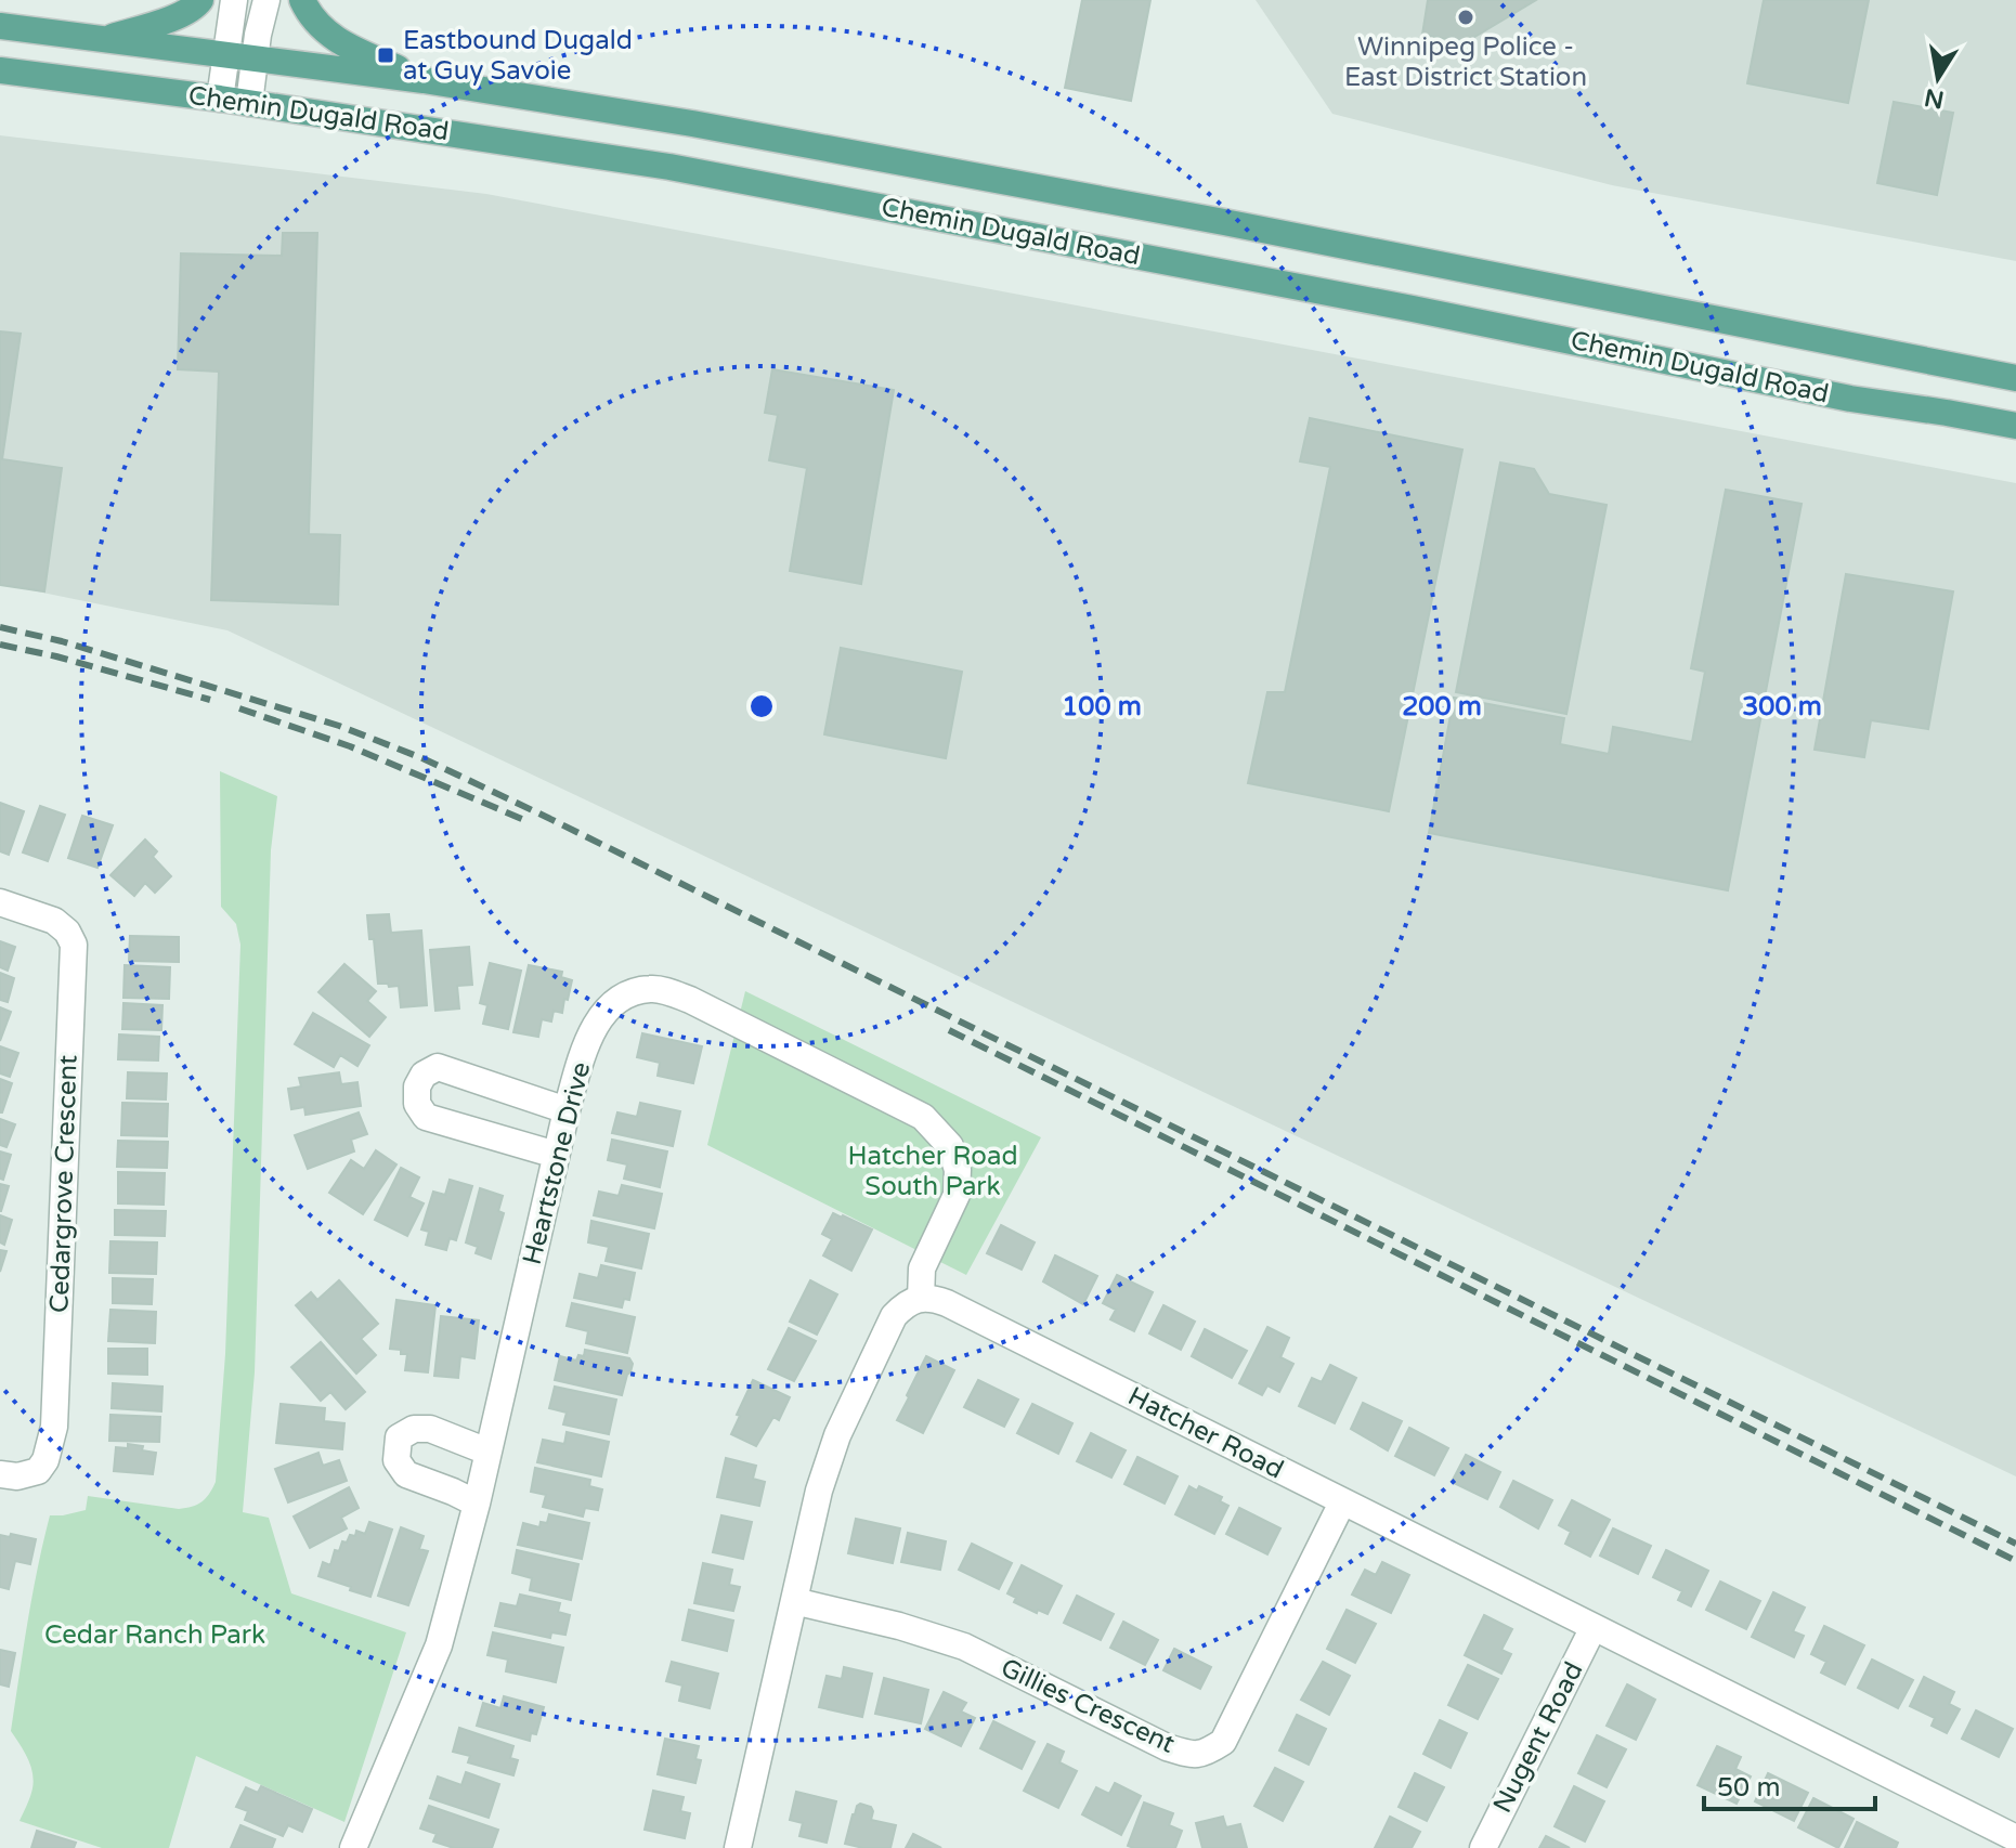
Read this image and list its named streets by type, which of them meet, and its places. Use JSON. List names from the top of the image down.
{
  "streets": {
    "main road": ["Chemin Dugald Road"],
    "street": [
      "Heartstone Drive",
      "Cedargrove Crescent",
      "Hatcher Road",
      "Gillies Crescent",
      "Nugent Road"
    ]
  },
  "crossings": [
    ["Heartstone Drive", "Hatcher Road"],
    ["Hatcher Road", "Gillies Crescent"],
    ["Hatcher Road", "Nugent Road"]
  ],
  "parks": ["Hatcher Road South Park", "Cedar Ranch Park"],
  "places": {
    "other": ["Winnipeg Police - East District Station"],
    "transit": ["Eastbound Dugald at Guy Savoie"]
  },
  "scale_bar": "50 m",
  "north": "bottom",
  "rings": ["100 m", "200 m", "300 m"]
}
